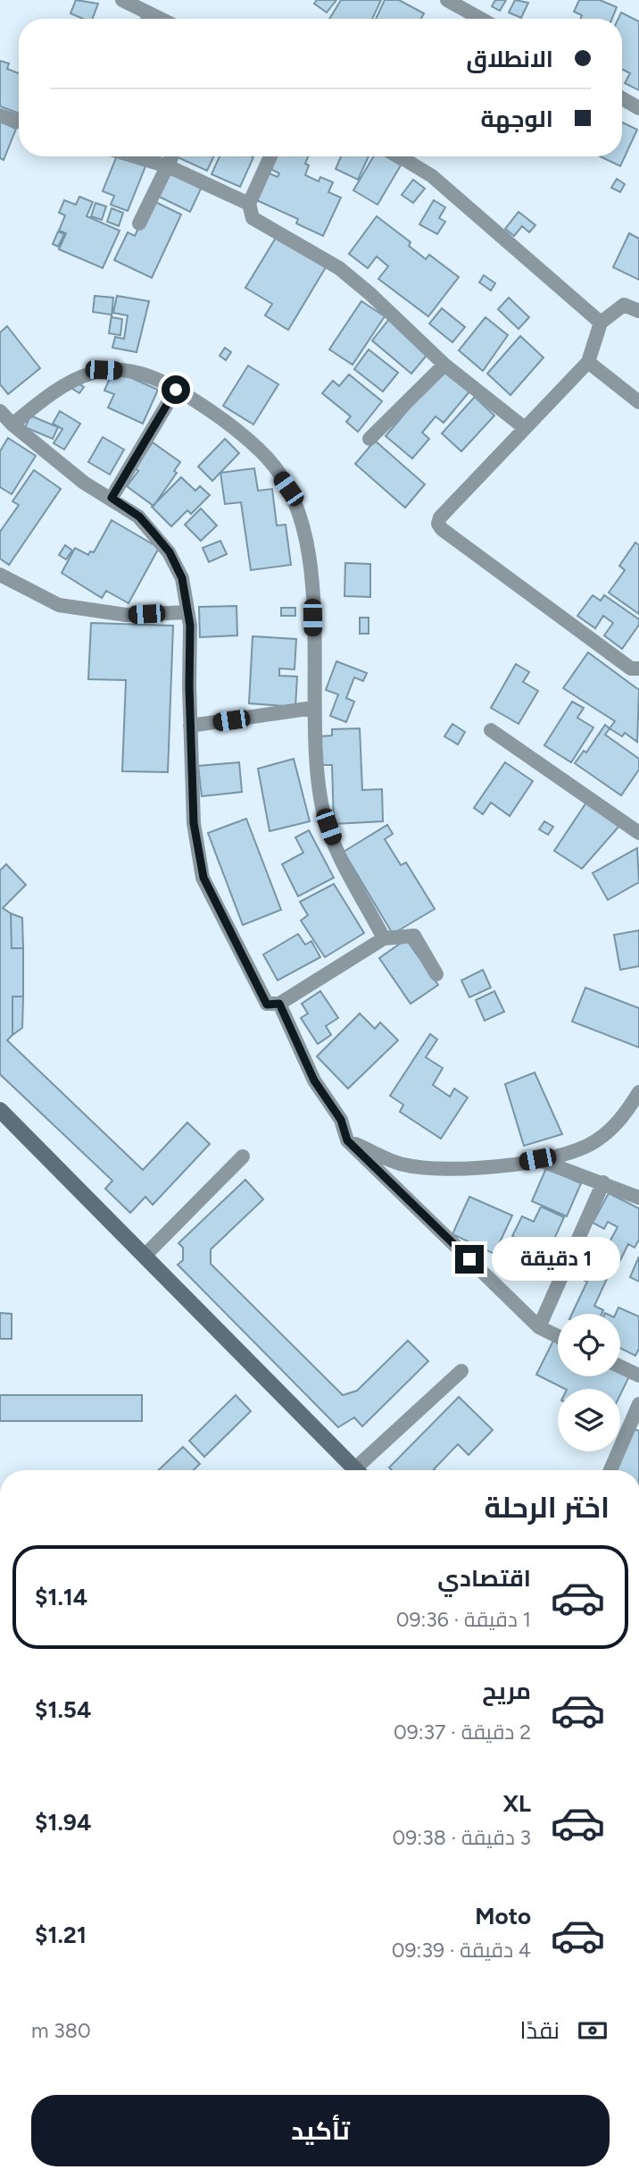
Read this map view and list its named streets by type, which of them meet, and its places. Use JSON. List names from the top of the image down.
{
  "page": {
    "banner": ["الانطلاق", "الوجهة"],
    "bubble": "1 دقيقة",
    "heading": "اختر الرحلة",
    "list": [
      {
        "name": "اقتصادي",
        "note": "1 دقيقة · 09:36",
        "value": "$1.14"
      },
      {
        "name": "مريح",
        "note": "2 دقيقة · 09:37",
        "value": "$1.54"
      },
      {
        "name": "XL",
        "note": "3 دقيقة · 09:38",
        "value": "$1.94"
      },
      {
        "name": "Moto",
        "note": "4 دقيقة · 09:39",
        "value": "$1.21"
      }
    ],
    "pay": ["نقدًا", "380 m"],
    "buttons": "تأكيد"
  }
}
